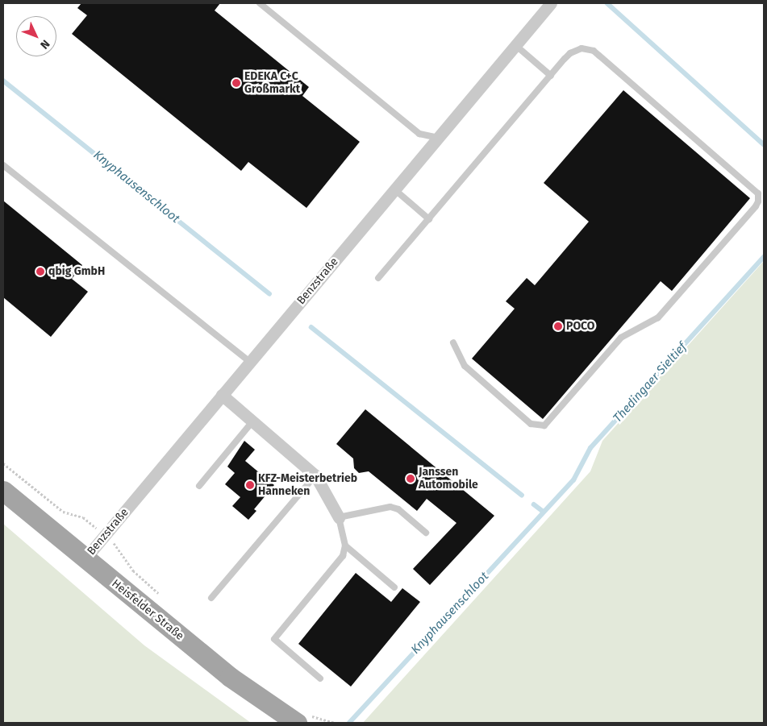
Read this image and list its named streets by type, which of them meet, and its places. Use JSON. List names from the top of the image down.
{
  "streets": {
    "main road": ["Heisfelder Straße"],
    "street": ["Benzstraße"]
  },
  "crossings": [
    ["Benzstraße", "Heisfelder Straße"]
  ],
  "water": ["Knyphausenschloot", "Thedingaer Sieltief"],
  "places": [
    "EDEKA C+C Großmarkt",
    "qbig GmbH",
    "POCO",
    "Janssen Automobile",
    "KFZ-Meisterbetrieb Hanneken"
  ],
  "north": "bottom right"
}
